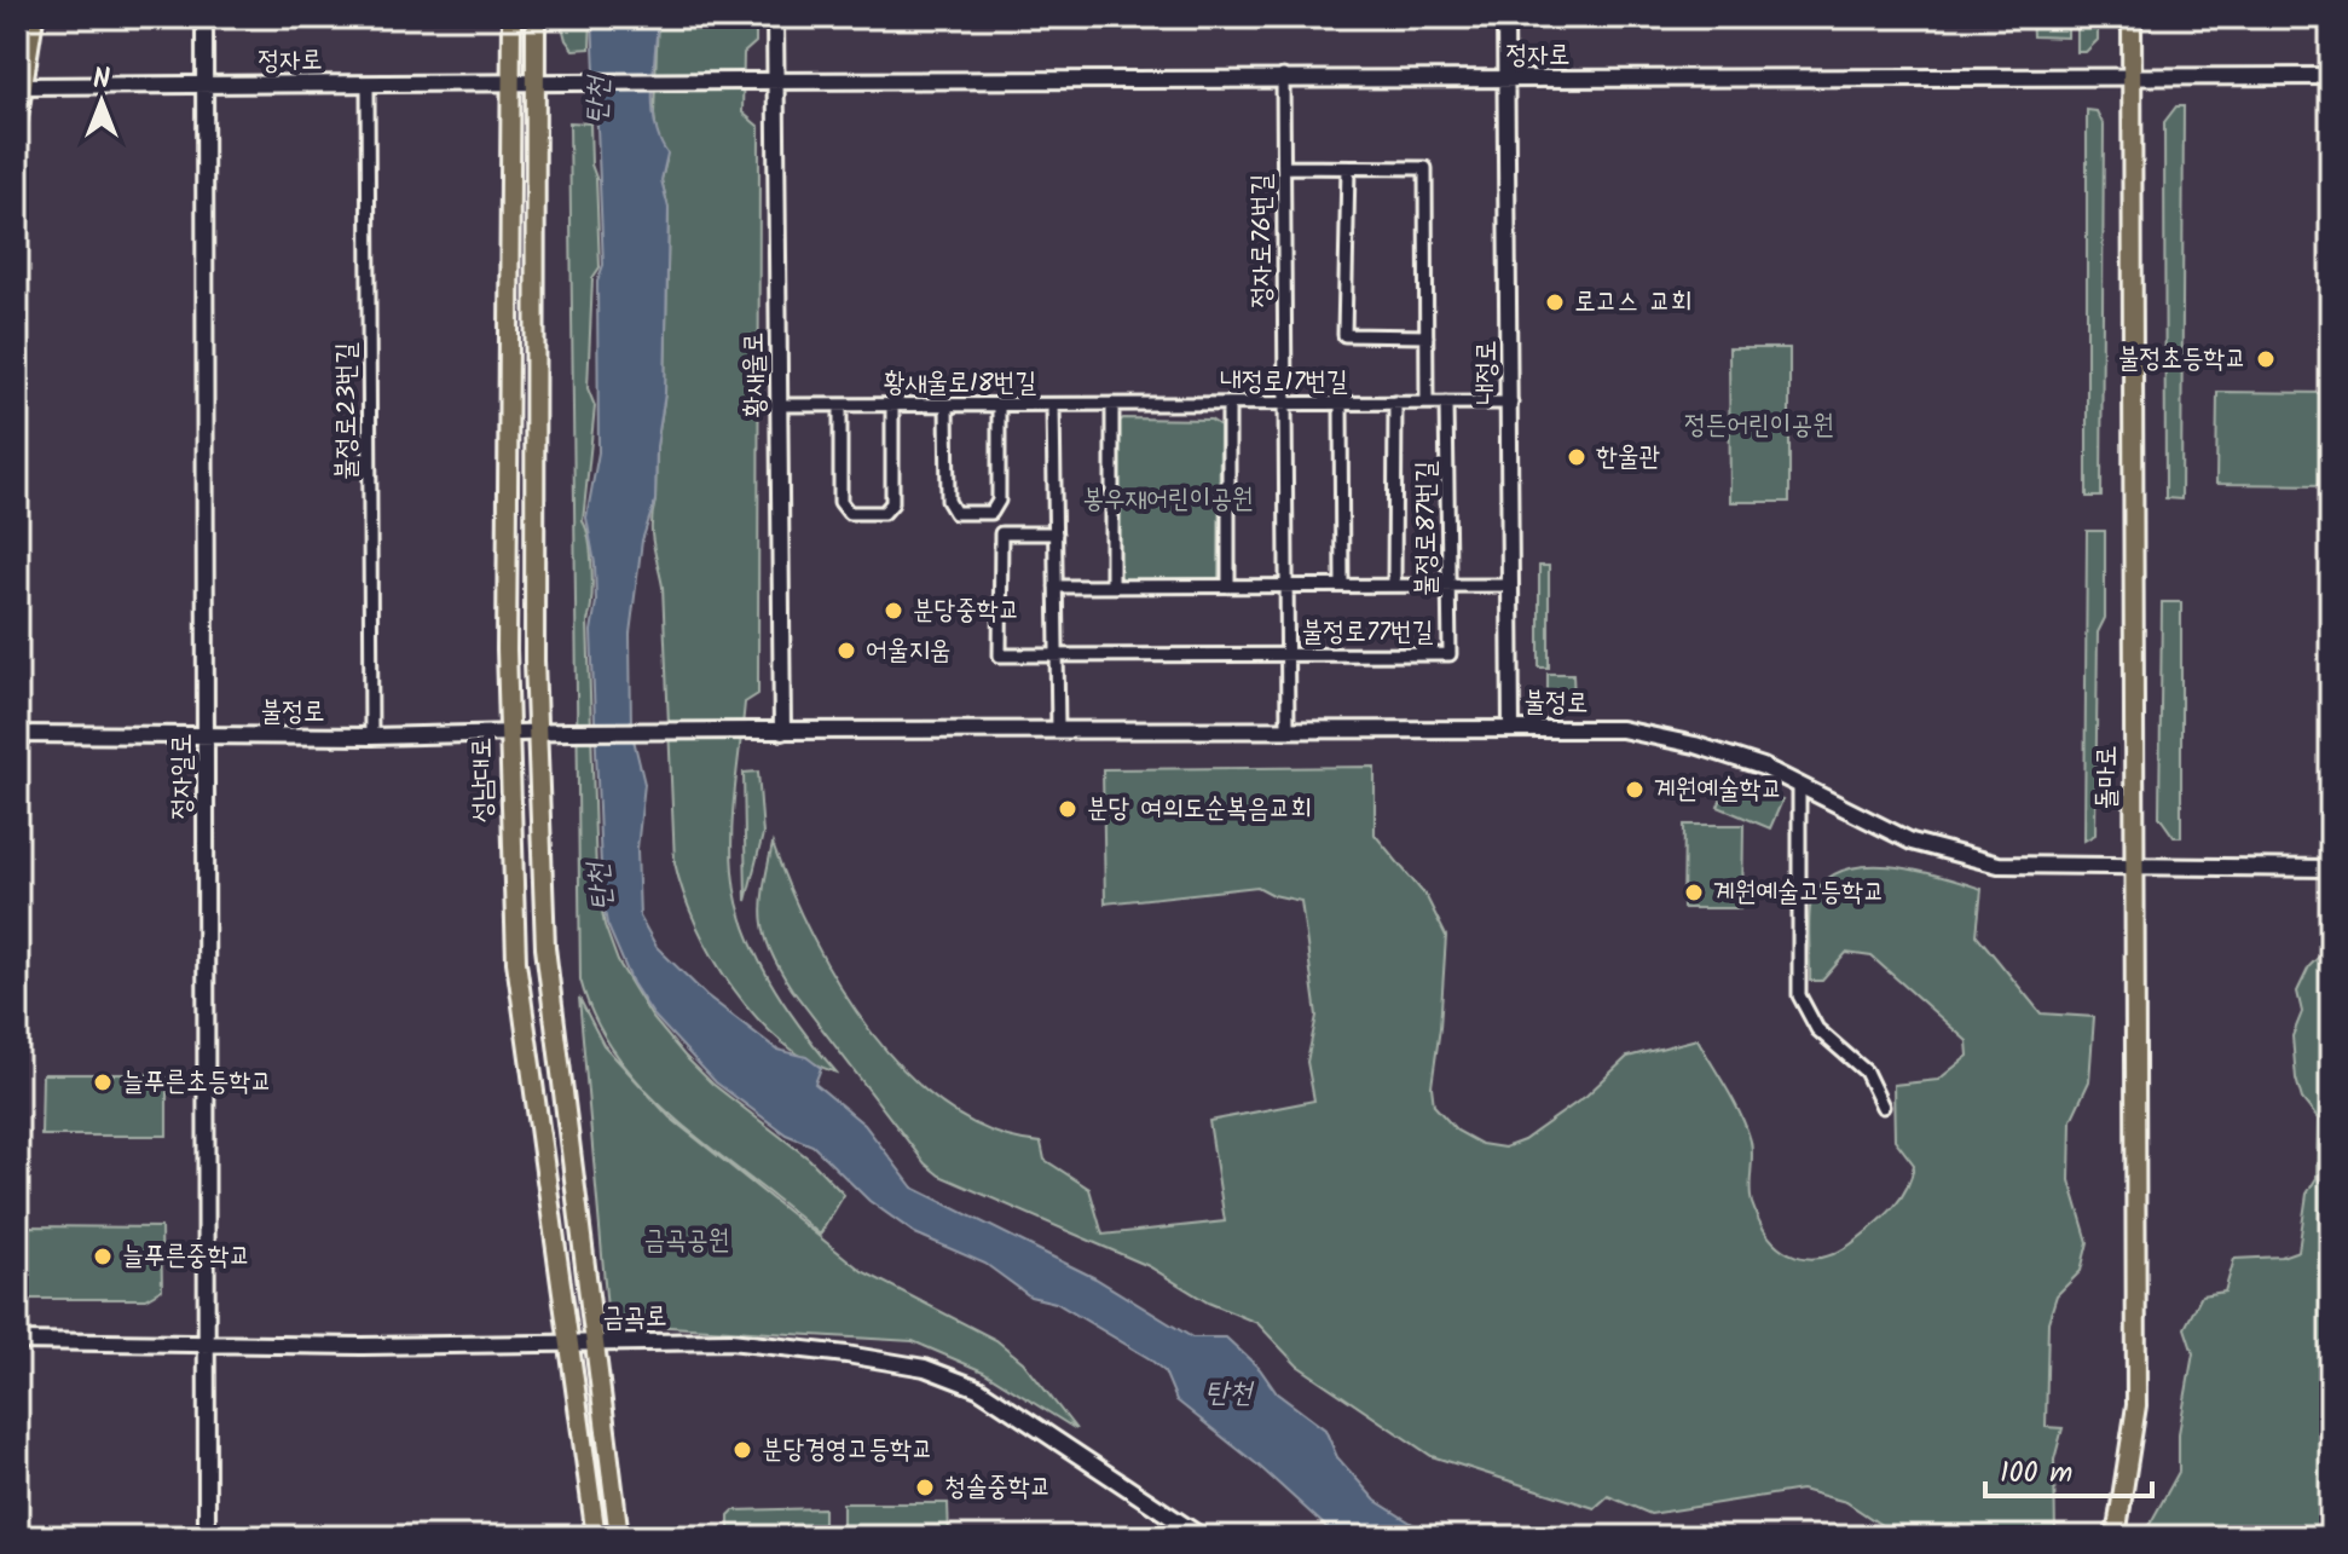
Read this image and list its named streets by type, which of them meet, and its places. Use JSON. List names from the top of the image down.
{
  "streets": {
    "main road": ["돌마로", "성남대로"],
    "street": [
      "정자로",
      "정자로76번길",
      "내정로",
      "황새울로",
      "내정로17번길",
      "황새울로18번길",
      "불정로23번길",
      "불정로87번길",
      "불정로77번길",
      "불정로",
      "정자일로",
      "금곡로"
    ]
  },
  "crossings": [
    ["정자로", "정자로76번길"],
    ["정자로", "내정로"],
    ["정자로", "황새울로"],
    ["정자로", "불정로23번길"],
    ["정자로", "정자일로"],
    ["정자로", "돌마로"],
    ["정자로", "성남대로"],
    ["정자로76번길", "내정로17번길"],
    ["정자로76번길", "불정로77번길"],
    ["내정로", "내정로17번길"],
    ["내정로", "불정로"],
    ["황새울로", "황새울로18번길"],
    ["황새울로", "불정로"],
    ["내정로17번길", "황새울로18번길"],
    ["내정로17번길", "불정로87번길"],
    ["내정로17번길", "불정로77번길"],
    ["불정로23번길", "불정로"],
    ["불정로87번길", "불정로77번길"],
    ["불정로77번길", "불정로"],
    ["불정로", "정자일로"],
    ["불정로", "돌마로"],
    ["불정로", "성남대로"],
    ["정자일로", "금곡로"],
    ["성남대로", "금곡로"]
  ],
  "water": ["탄천"],
  "parks": ["정든어린이공원", "봉우재어린이공원", "금곡공원"],
  "places": [
    "로고스 교회",
    "불정초등학교",
    "한울관",
    "분당중학교",
    "어울지움",
    "계원예술학교",
    "분당 여의도순복음교회",
    "계원예술고등학교",
    "늘푸른초등학교",
    "늘푸른중학교",
    "분당경영고등학교",
    "청솔중학교"
  ],
  "scale_bar": "100 m",
  "north": "top"
}
